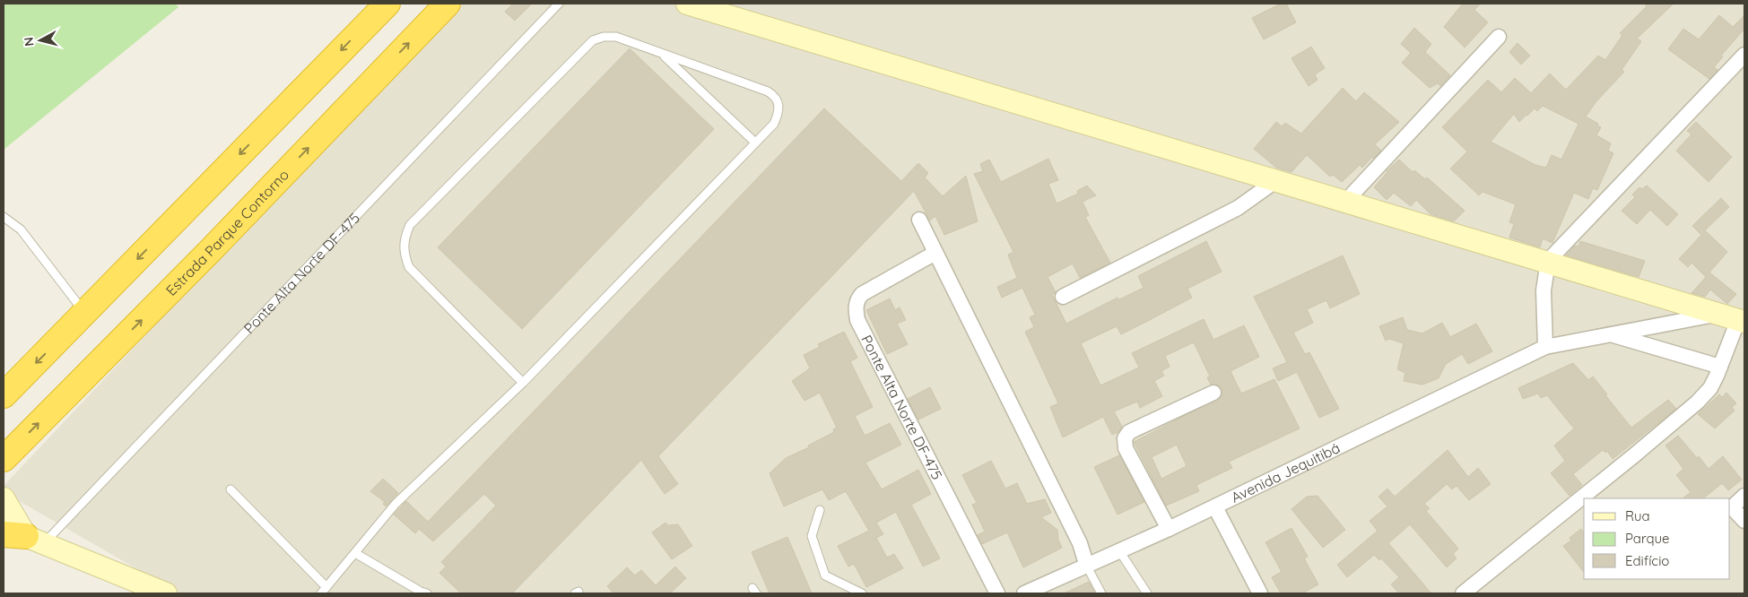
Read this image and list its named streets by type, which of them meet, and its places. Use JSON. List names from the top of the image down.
{
  "streets": {
    "highway": ["Estrada Parque Contorno"],
    "street": ["Ponte Alta Norte DF-475", "Avenida Jequitibá"]
  },
  "legend": ["Rua", "Parque", "Edifício"],
  "north": "left"
}
